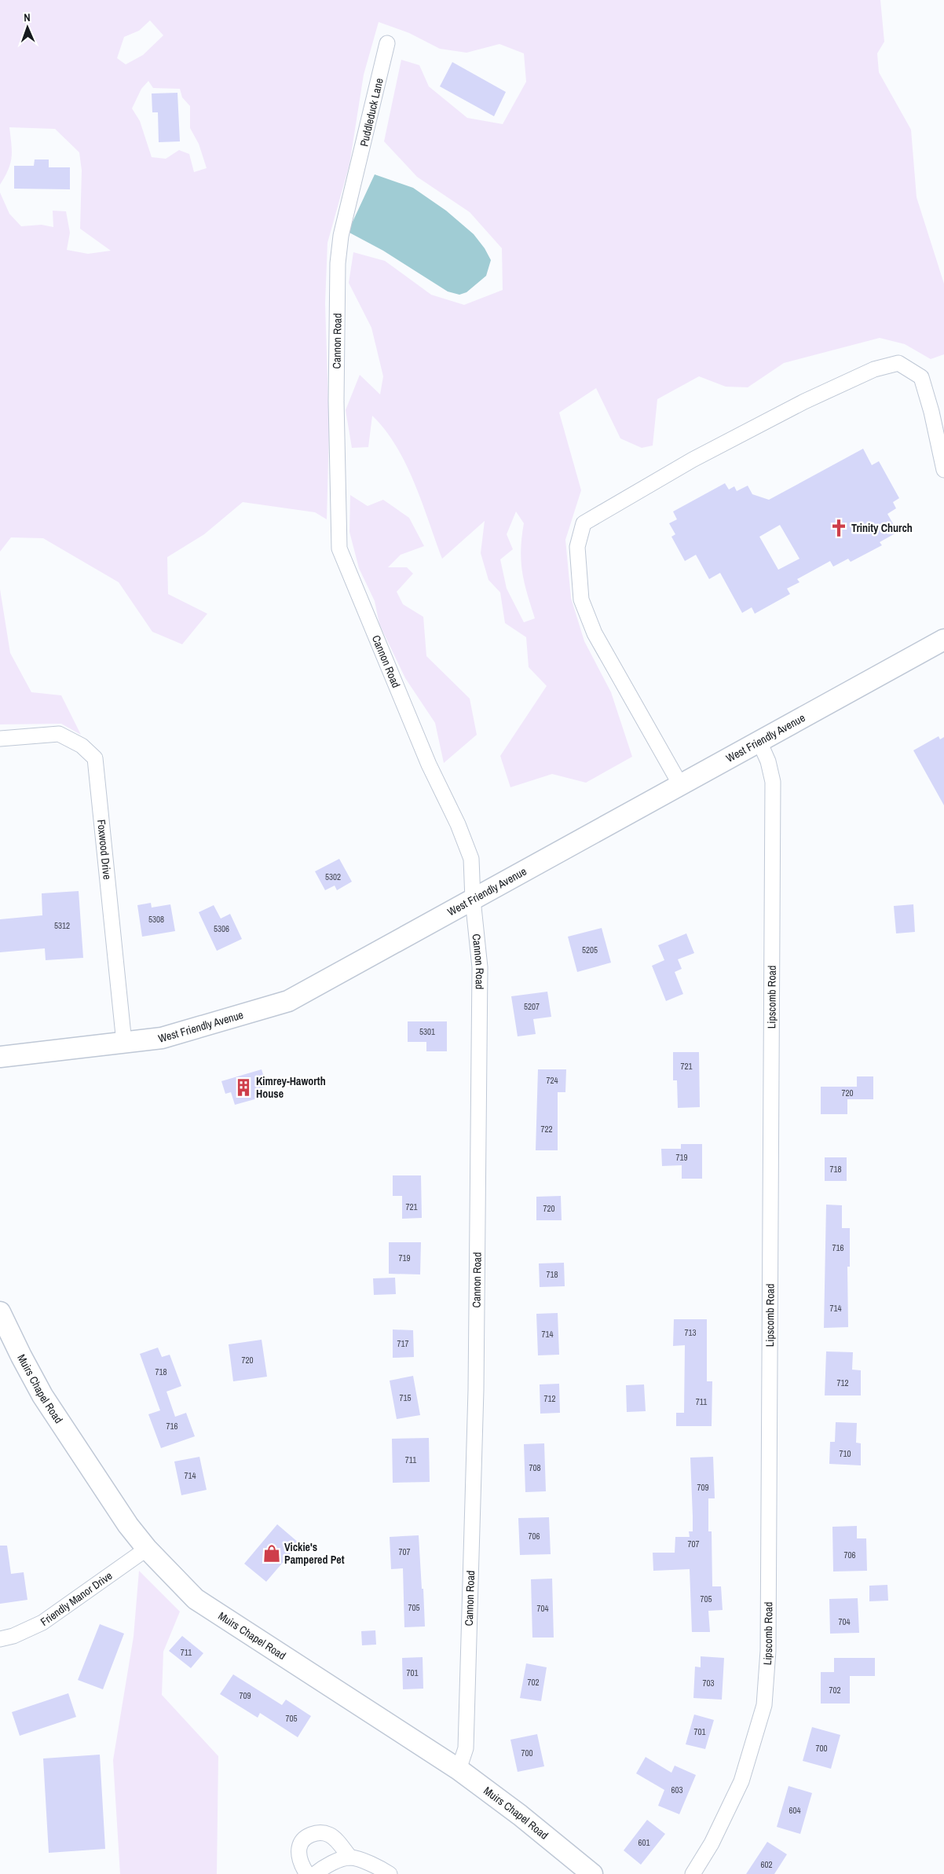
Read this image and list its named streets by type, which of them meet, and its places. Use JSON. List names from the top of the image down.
{
  "streets": {
    "main road": ["West Friendly Avenue", "Muirs Chapel Road"],
    "street": [
      "Puddleduck Lane",
      "Cannon Road",
      "Foxwood Drive",
      "Lipscomb Road",
      "Friendly Manor Drive"
    ]
  },
  "crossings": [
    ["Puddleduck Lane", "Cannon Road"],
    ["Cannon Road", "West Friendly Avenue"],
    ["Cannon Road", "Muirs Chapel Road"],
    ["West Friendly Avenue", "Foxwood Drive"],
    ["West Friendly Avenue", "Lipscomb Road"],
    ["Muirs Chapel Road", "Friendly Manor Drive"]
  ],
  "places": {
    "church": ["Trinity Church"],
    "building": ["Kimrey-Haworth House"],
    "shop": ["Vickie's Pampered Pet"]
  },
  "house_numbers": [
    "5302",
    "5308",
    "5312",
    "5306",
    "5205",
    "5207",
    "5301",
    "721",
    "724",
    "720",
    "722",
    "719",
    "718",
    "721",
    "720",
    "716",
    "719",
    "718",
    "714",
    "713",
    "714",
    "717",
    "720",
    "718",
    "712",
    "715",
    "712",
    "711",
    "716",
    "710",
    "711",
    "708",
    "714",
    "709",
    "706",
    "707",
    "707",
    "706",
    "705",
    "705",
    "704",
    "704",
    "711",
    "701",
    "702",
    "703",
    "702",
    "709",
    "705",
    "701",
    "700",
    "700",
    "603",
    "604",
    "601",
    "602"
  ],
  "north": "top"
}
